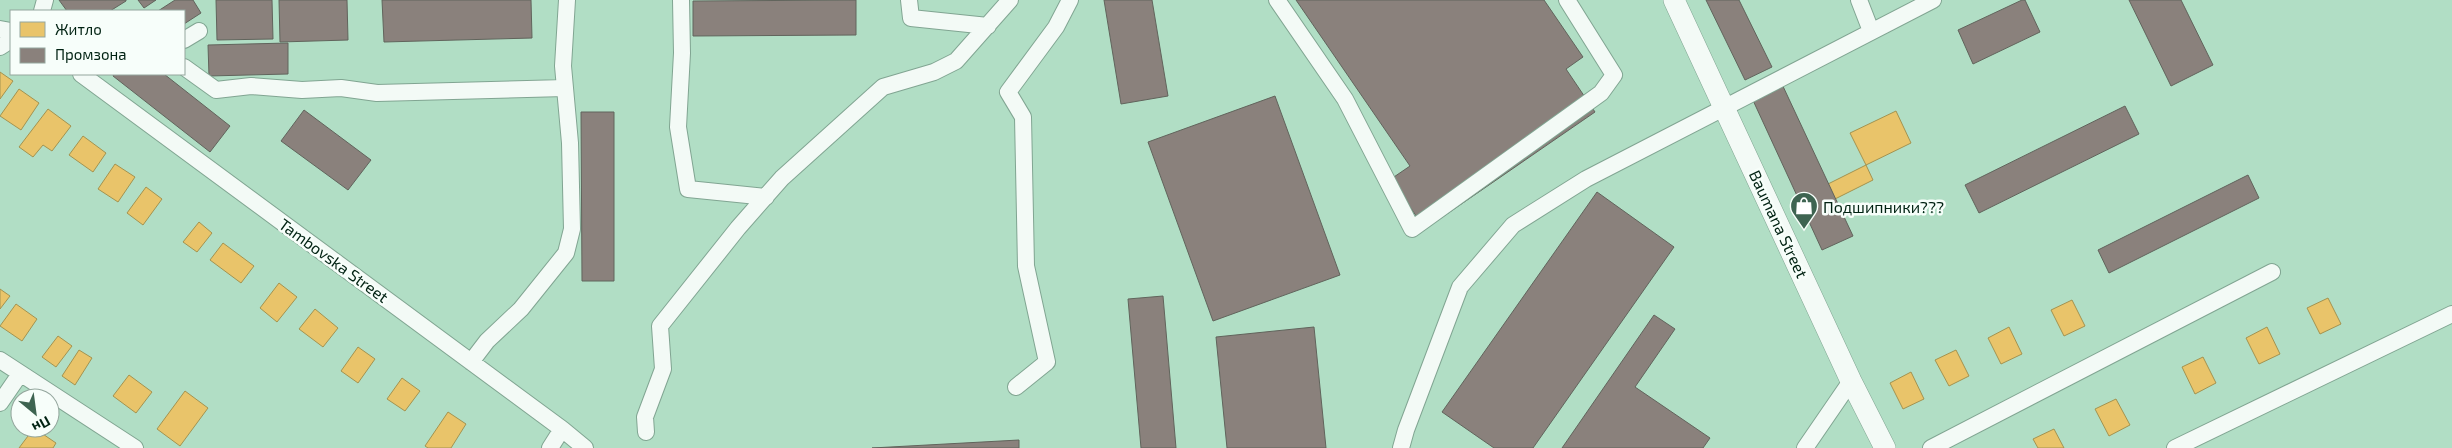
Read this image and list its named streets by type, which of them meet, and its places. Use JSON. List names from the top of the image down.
{
  "streets": {
    "main road": ["Baumana Street"],
    "street": ["Tambovska Street"]
  },
  "places": {
    "shop": ["Подшипники???"]
  },
  "legend": ["Житло", "Промзона"],
  "north": "bottom right"
}
